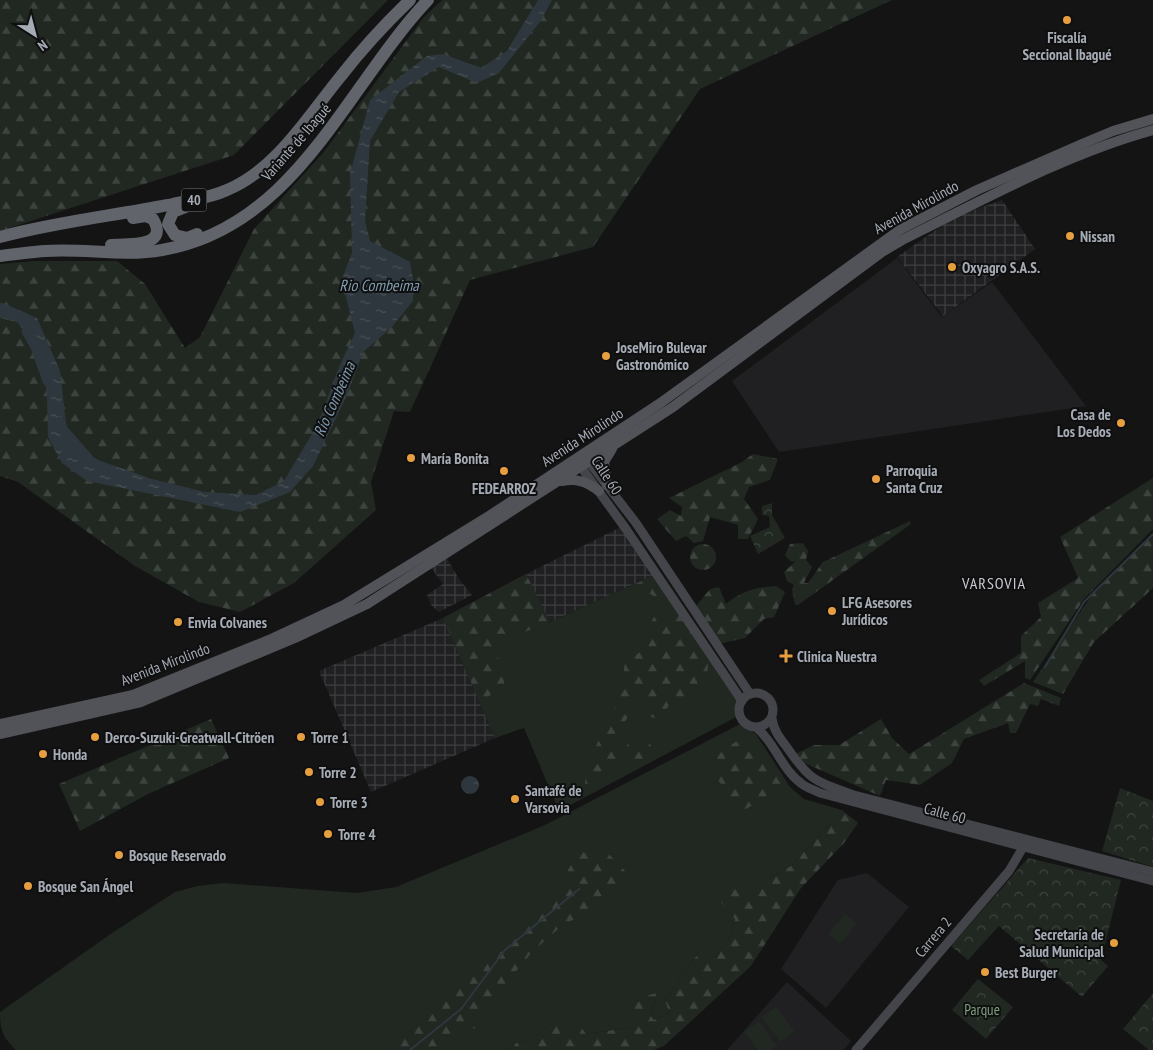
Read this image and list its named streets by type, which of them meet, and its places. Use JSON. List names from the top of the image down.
{
  "streets": {
    "highway": ["Variante de Ibagué", "40"],
    "main road": ["Avenida Mirolindo", "Calle 60", "Carrera 2"]
  },
  "crossings": [
    ["Avenida Mirolindo", "Calle 60"],
    ["Calle 60", "Carrera 2"]
  ],
  "districts": ["VARSOVIA"],
  "water": ["Rio Combeima", "Río Combeima"],
  "parks": ["Parque"],
  "places": {
    "other": [
      "Fiscalía Seccional Ibagué",
      "Nissan",
      "Oxyagro S.A.S.",
      "JoseMiro Bulevar Gastronómico",
      "Casa de Los Dedos",
      "María Bonita",
      "FEDEARROZ",
      "Parroquia Santa Cruz",
      "LFG Asesores Jurídicos",
      "Envia Colvanes",
      "Derco-Suzuki-Greatwall-Citröen",
      "Torre 1",
      "Honda",
      "Torre 2",
      "Santafé de Varsovia",
      "Torre 3",
      "Torre 4",
      "Bosque Reservado",
      "Bosque San Ángel",
      "Secretaría de Salud Municipal",
      "Best Burger"
    ],
    "health": ["Clinica Nuestra"]
  },
  "north": "bottom right"
}
